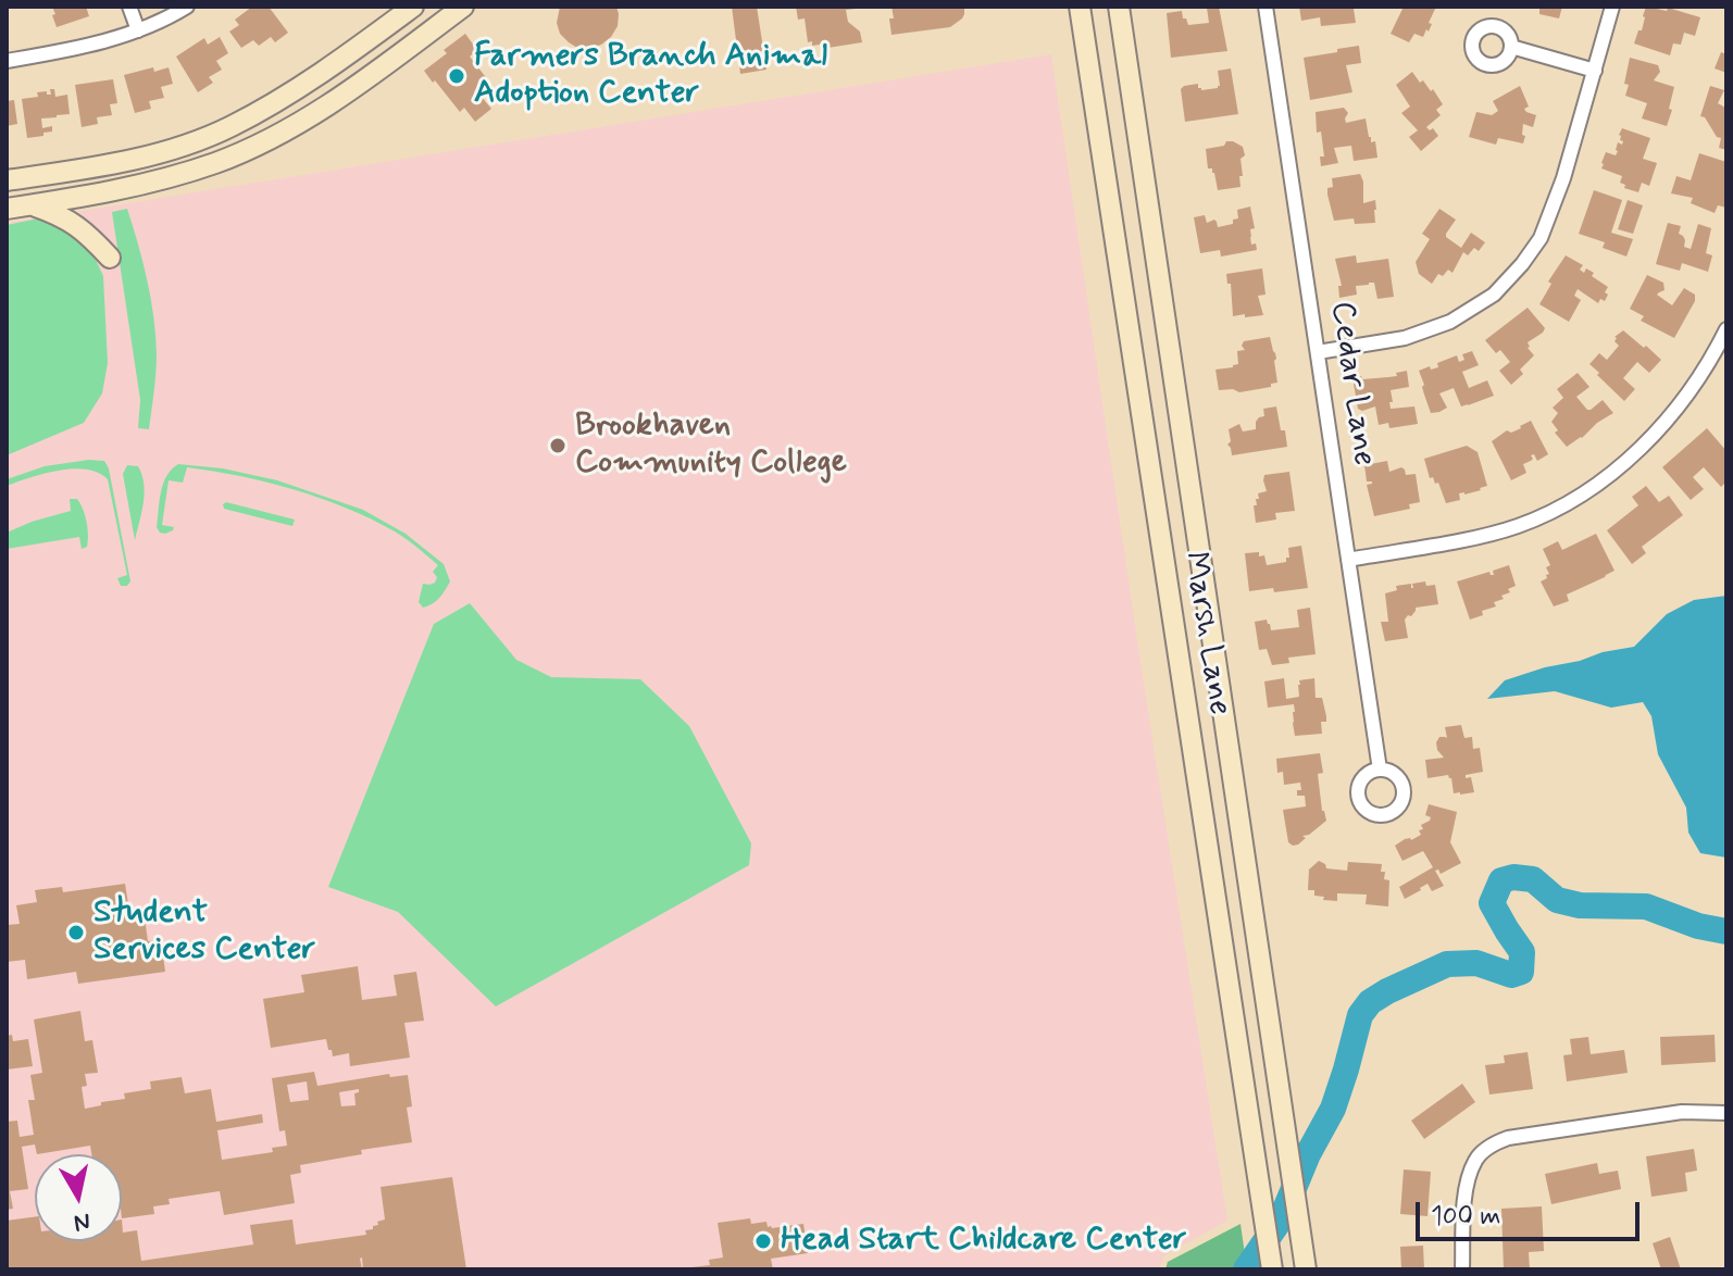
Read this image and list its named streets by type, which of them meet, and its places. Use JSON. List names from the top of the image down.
{
  "streets": {
    "main road": ["Marsh Lane"],
    "street": ["Cedar Lane"]
  },
  "places": [
    "Farmers Branch Animal Adoption Center",
    "Brookhaven Community College",
    "Student Services Center",
    "Head Start Childcare Center"
  ],
  "scale_bar": "100 m",
  "north": "bottom"
}
